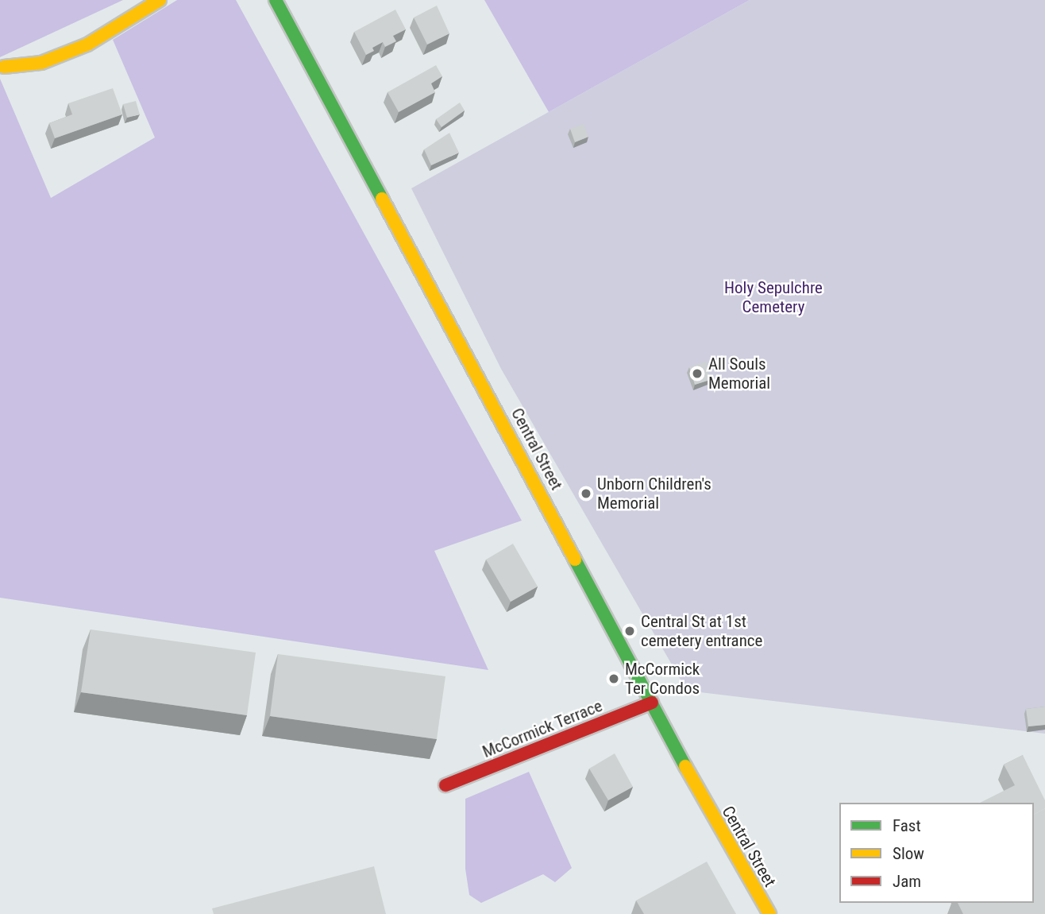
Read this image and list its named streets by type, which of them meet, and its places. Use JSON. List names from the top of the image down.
{
  "streets": {
    "main road": ["Central Street", "McCormick Terrace"]
  },
  "crossings": [
    ["Central Street", "McCormick Terrace"]
  ],
  "parks": ["Holy Sepulchre Cemetery"],
  "places": [
    "All Souls Memorial",
    "Unborn Children's Memorial",
    "Central St at 1st cemetery entrance",
    "McCormick Ter Condos"
  ],
  "legend": ["Fast", "Slow", "Jam"]
}
